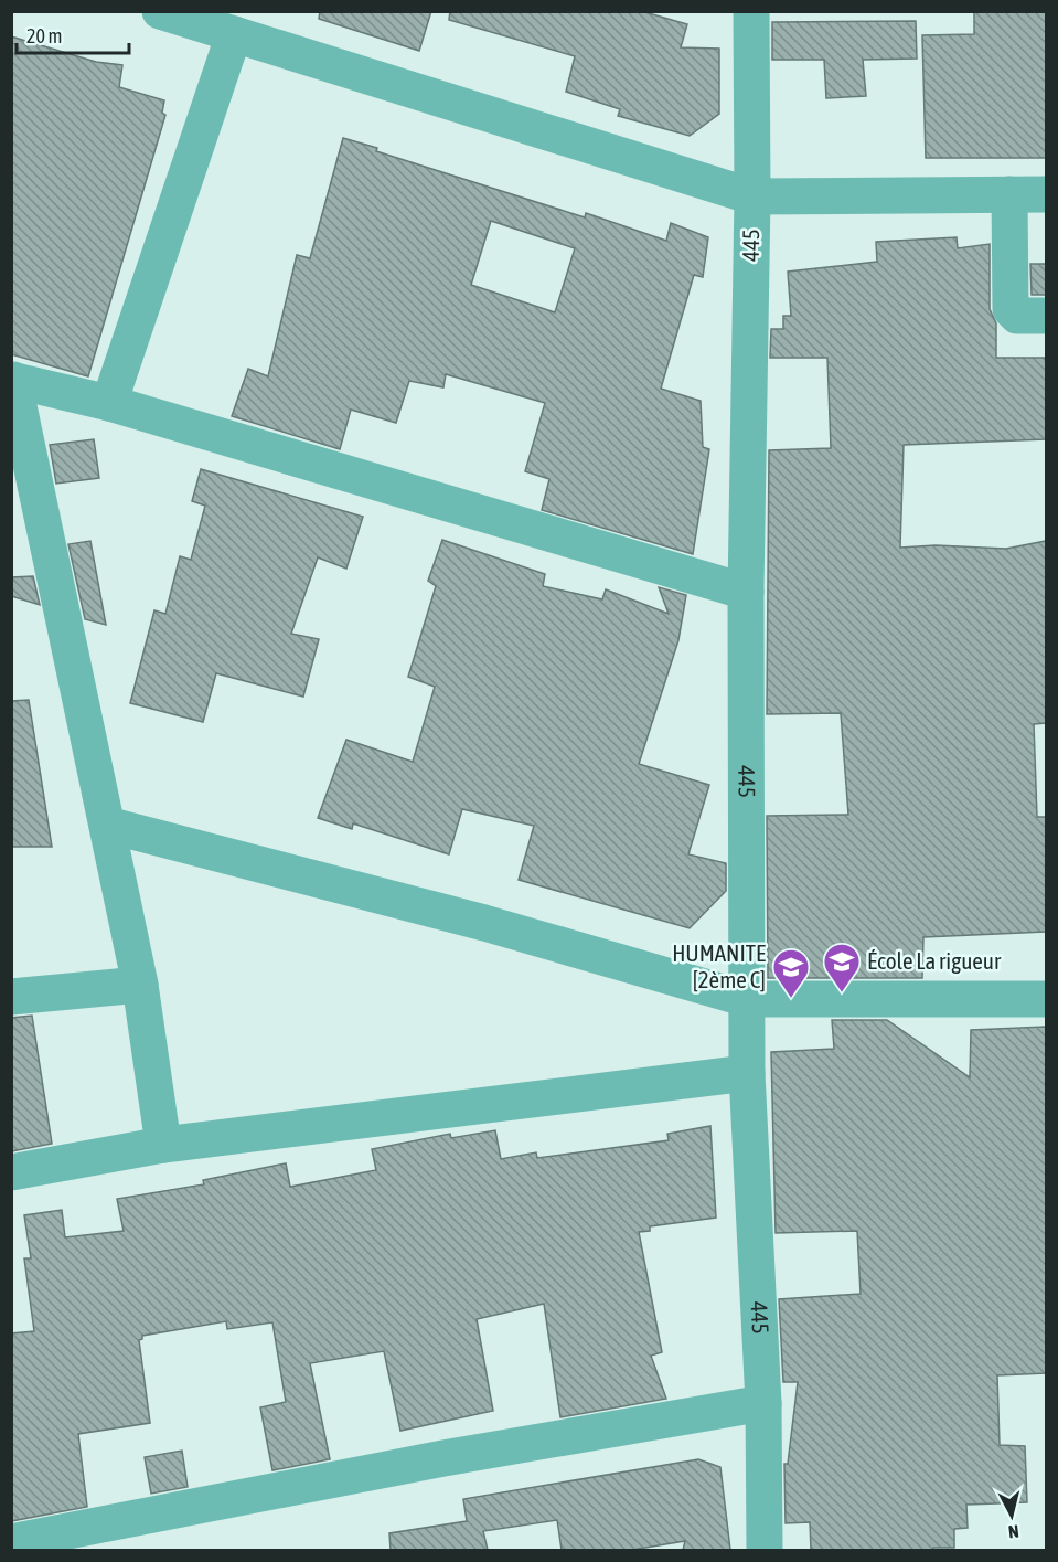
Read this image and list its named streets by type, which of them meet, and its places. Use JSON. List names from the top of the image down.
{
  "streets": {
    "street": ["445"]
  },
  "places": {
    "school or university": ["École La rigueur", "HUMANITE [2ème C]"]
  },
  "scale_bar": "20 m",
  "north": "bottom"
}
